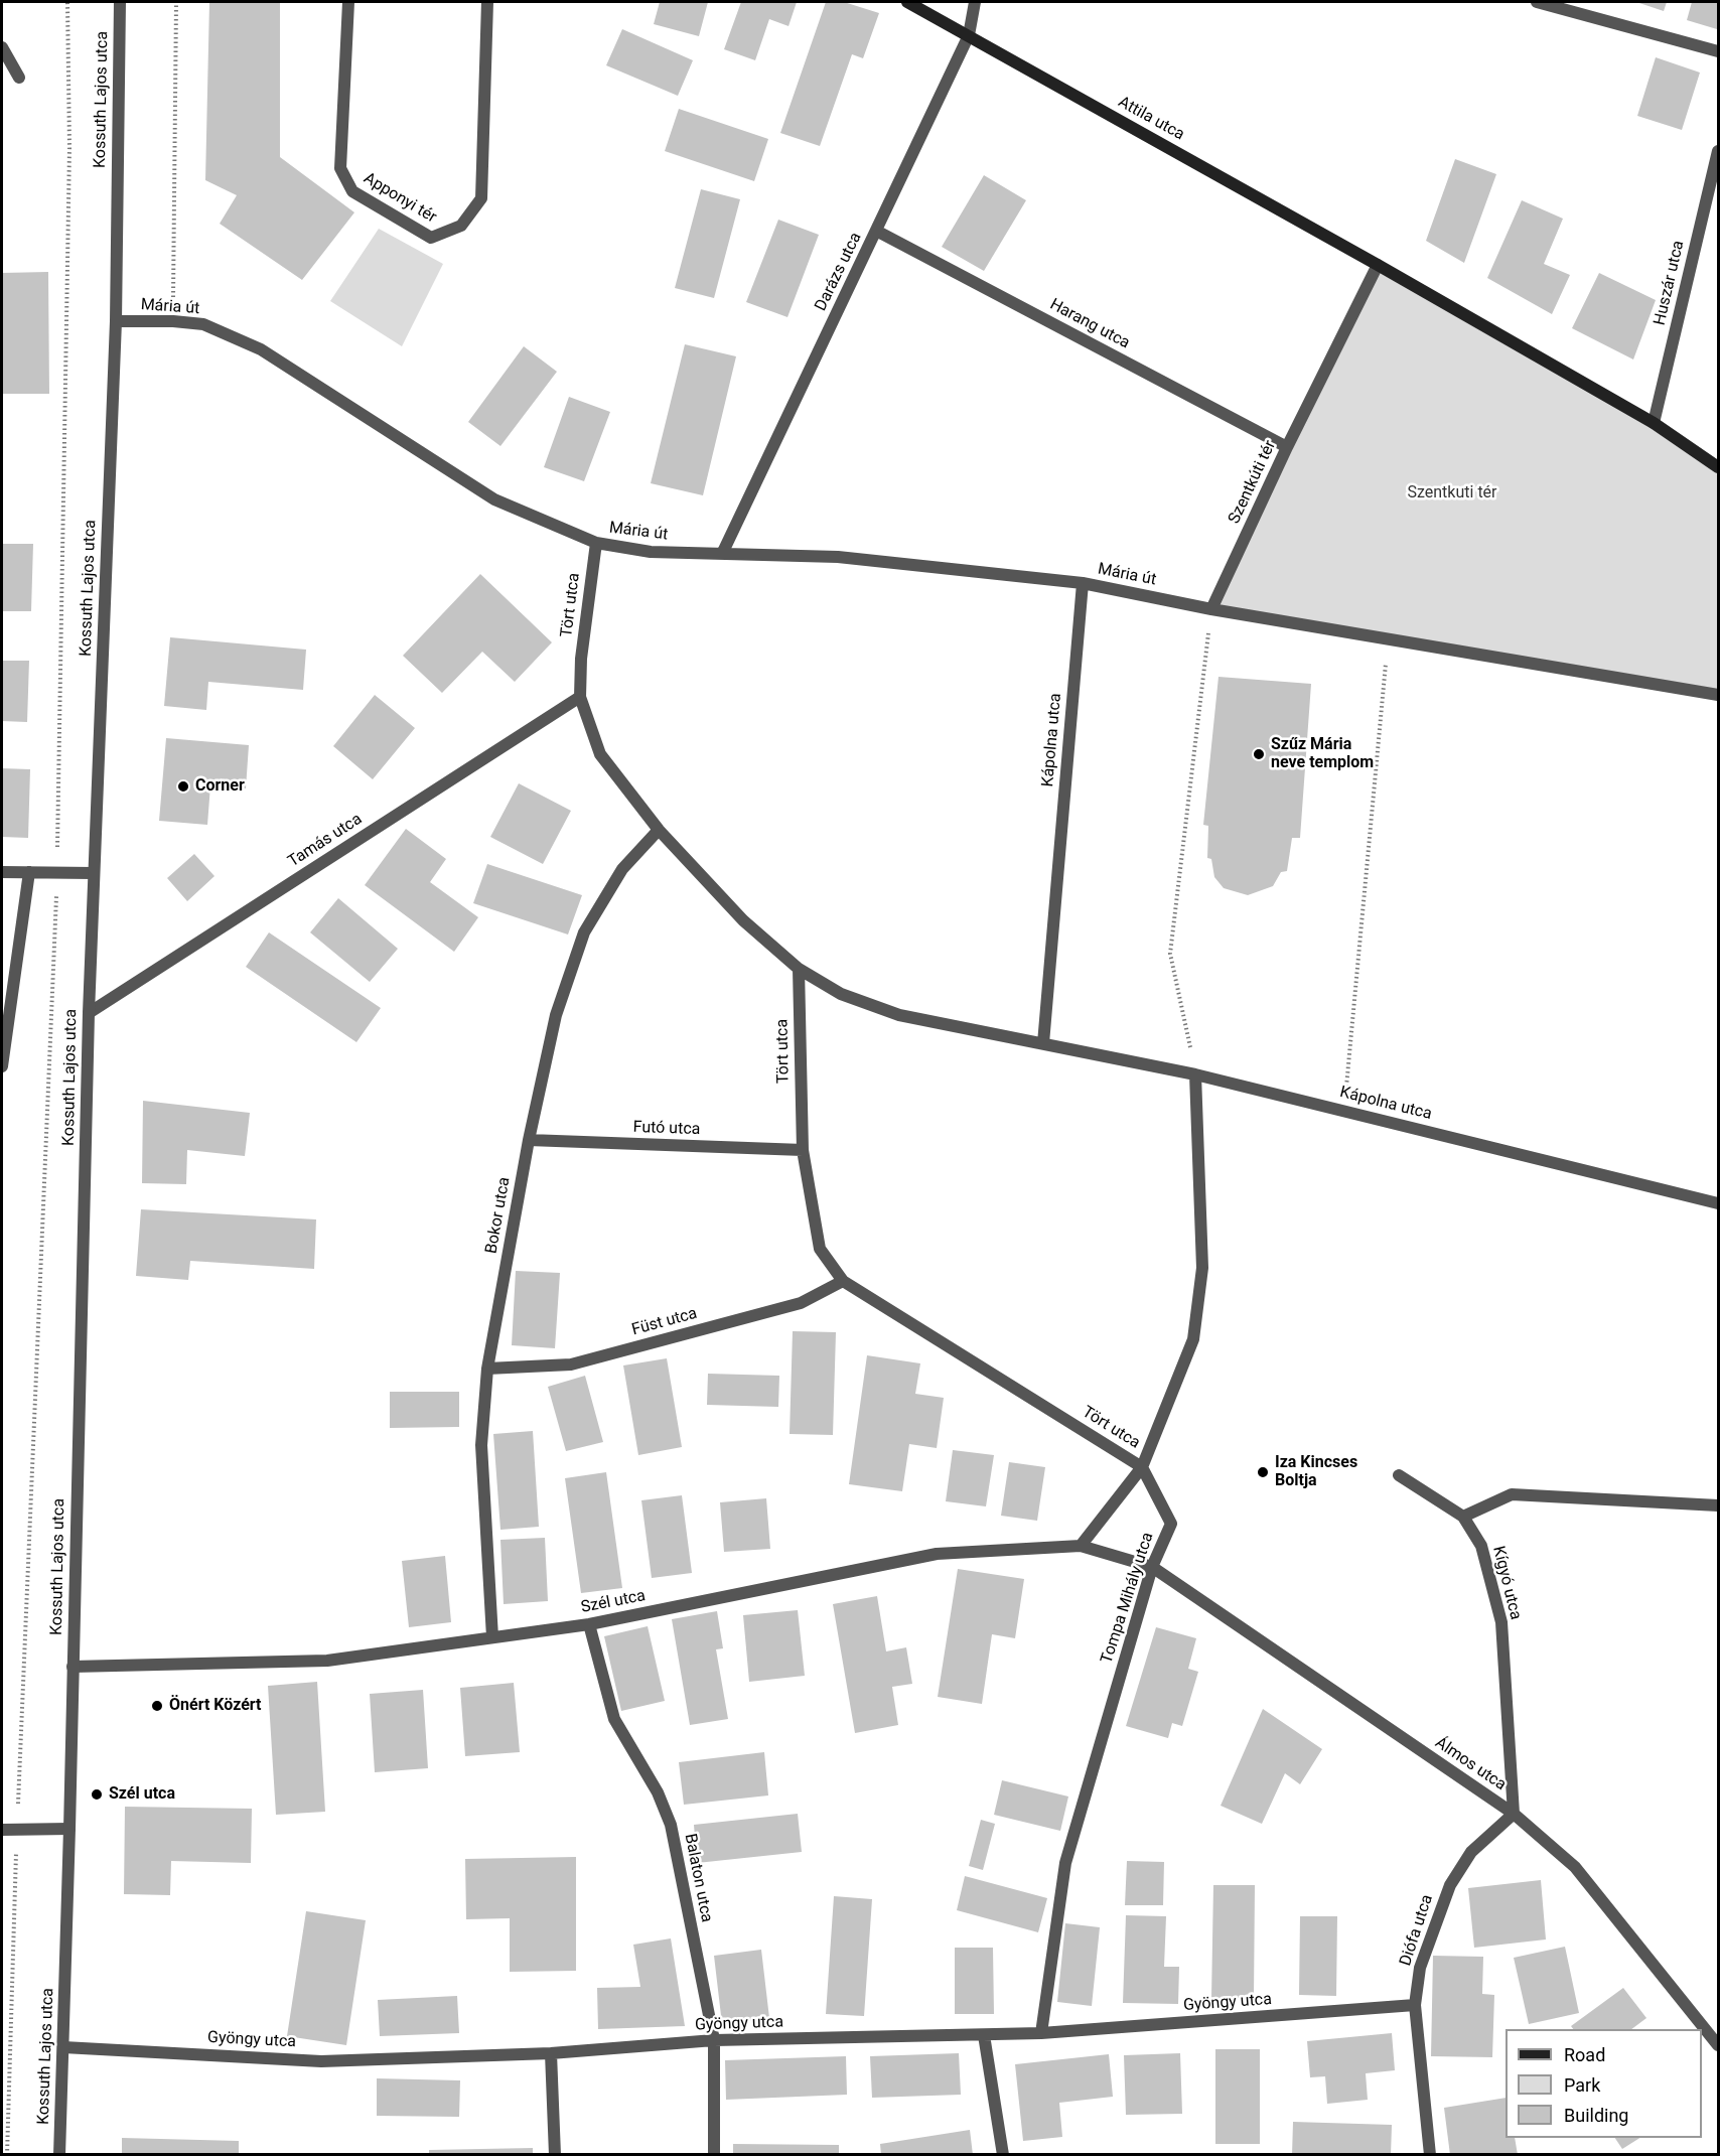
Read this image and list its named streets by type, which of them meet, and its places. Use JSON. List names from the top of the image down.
{
  "streets": {
    "main road": ["Attila utca"],
    "street": [
      "Kossuth Lajos utca",
      "Apponyi tér",
      "Darázs utca",
      "Huszár utca",
      "Mária út",
      "Harang utca",
      "Szentkúti tér",
      "Tört utca",
      "Kápolna utca",
      "Tamás utca",
      "Futó utca",
      "Bokor utca",
      "Füst utca",
      "Kígyó utca",
      "Tompa Mihály utca",
      "Szél utca",
      "Álmos utca",
      "Balaton utca",
      "Diófa utca",
      "Gyöngy utca"
    ]
  },
  "crossings": [
    ["Kossuth Lajos utca", "Mária út"],
    ["Kossuth Lajos utca", "Tamás utca"],
    ["Kossuth Lajos utca", "Szél utca"],
    ["Kossuth Lajos utca", "Gyöngy utca"],
    ["Attila utca", "Darázs utca"],
    ["Attila utca", "Szentkúti tér"],
    ["Darázs utca", "Mária út"],
    ["Darázs utca", "Harang utca"],
    ["Mária út", "Szentkúti tér"],
    ["Mária út", "Tört utca"],
    ["Mária út", "Kápolna utca"],
    ["Harang utca", "Szentkúti tér"],
    ["Tört utca", "Kápolna utca"],
    ["Tört utca", "Tamás utca"],
    ["Tört utca", "Futó utca"],
    ["Tört utca", "Bokor utca"],
    ["Tört utca", "Füst utca"],
    ["Tört utca", "Tompa Mihály utca"],
    ["Futó utca", "Bokor utca"],
    ["Bokor utca", "Füst utca"],
    ["Bokor utca", "Szél utca"],
    ["Kígyó utca", "Álmos utca"],
    ["Kígyó utca", "Diófa utca"],
    ["Tompa Mihály utca", "Szél utca"],
    ["Tompa Mihály utca", "Álmos utca"],
    ["Tompa Mihály utca", "Gyöngy utca"],
    ["Szél utca", "Álmos utca"],
    ["Szél utca", "Balaton utca"],
    ["Álmos utca", "Diófa utca"],
    ["Balaton utca", "Gyöngy utca"],
    ["Diófa utca", "Gyöngy utca"]
  ],
  "parks": ["Szentkuti tér"],
  "places": [
    "Szűz Mária neve templom",
    "Corner",
    "Iza Kincses Boltja",
    "Önért Közért",
    "Szél utca"
  ],
  "legend": ["Road", "Park", "Building"]
}
